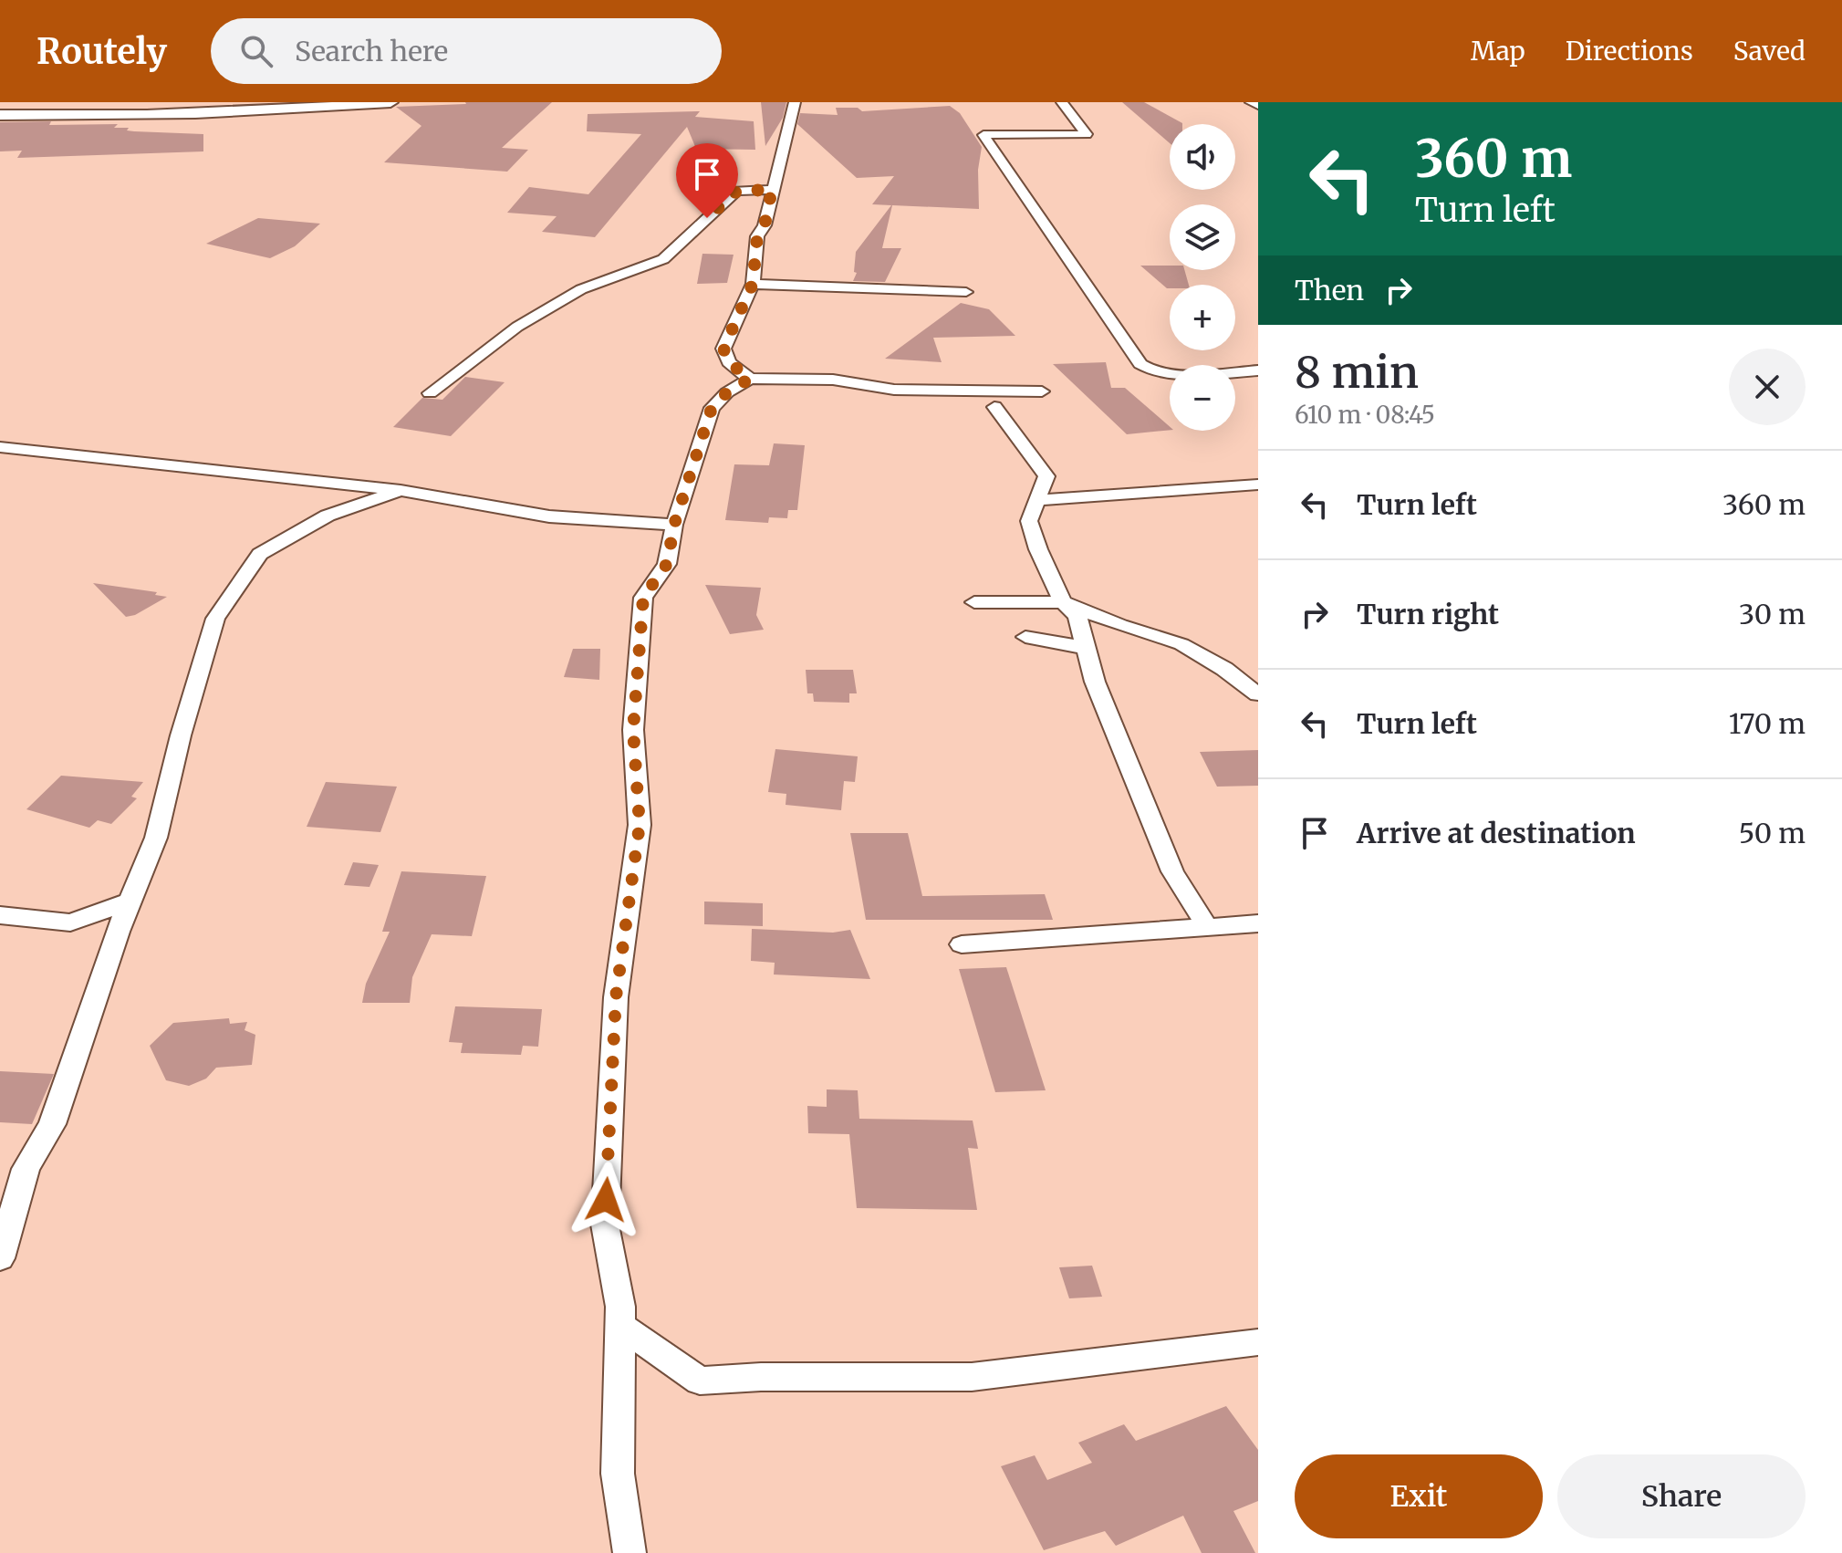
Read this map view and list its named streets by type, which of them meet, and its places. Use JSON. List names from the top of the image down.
{
  "page": {
    "header": "Routely",
    "search": "Search here",
    "nav": ["Map", "Directions", "Saved"],
    "turn": ["360 m", "Turn left"],
    "map_buttons": ["+", "−"],
    "then": "Then",
    "heading": ["8 min", "610 m · 08:45"],
    "list": [
      {
        "name": "Turn left",
        "value": "360 m"
      },
      {
        "name": "Turn right",
        "value": "30 m"
      },
      {
        "name": "Turn left",
        "value": "170 m"
      },
      {
        "name": "Arrive at destination",
        "value": "50 m"
      }
    ],
    "buttons": ["Exit", "Share"]
  }
}
